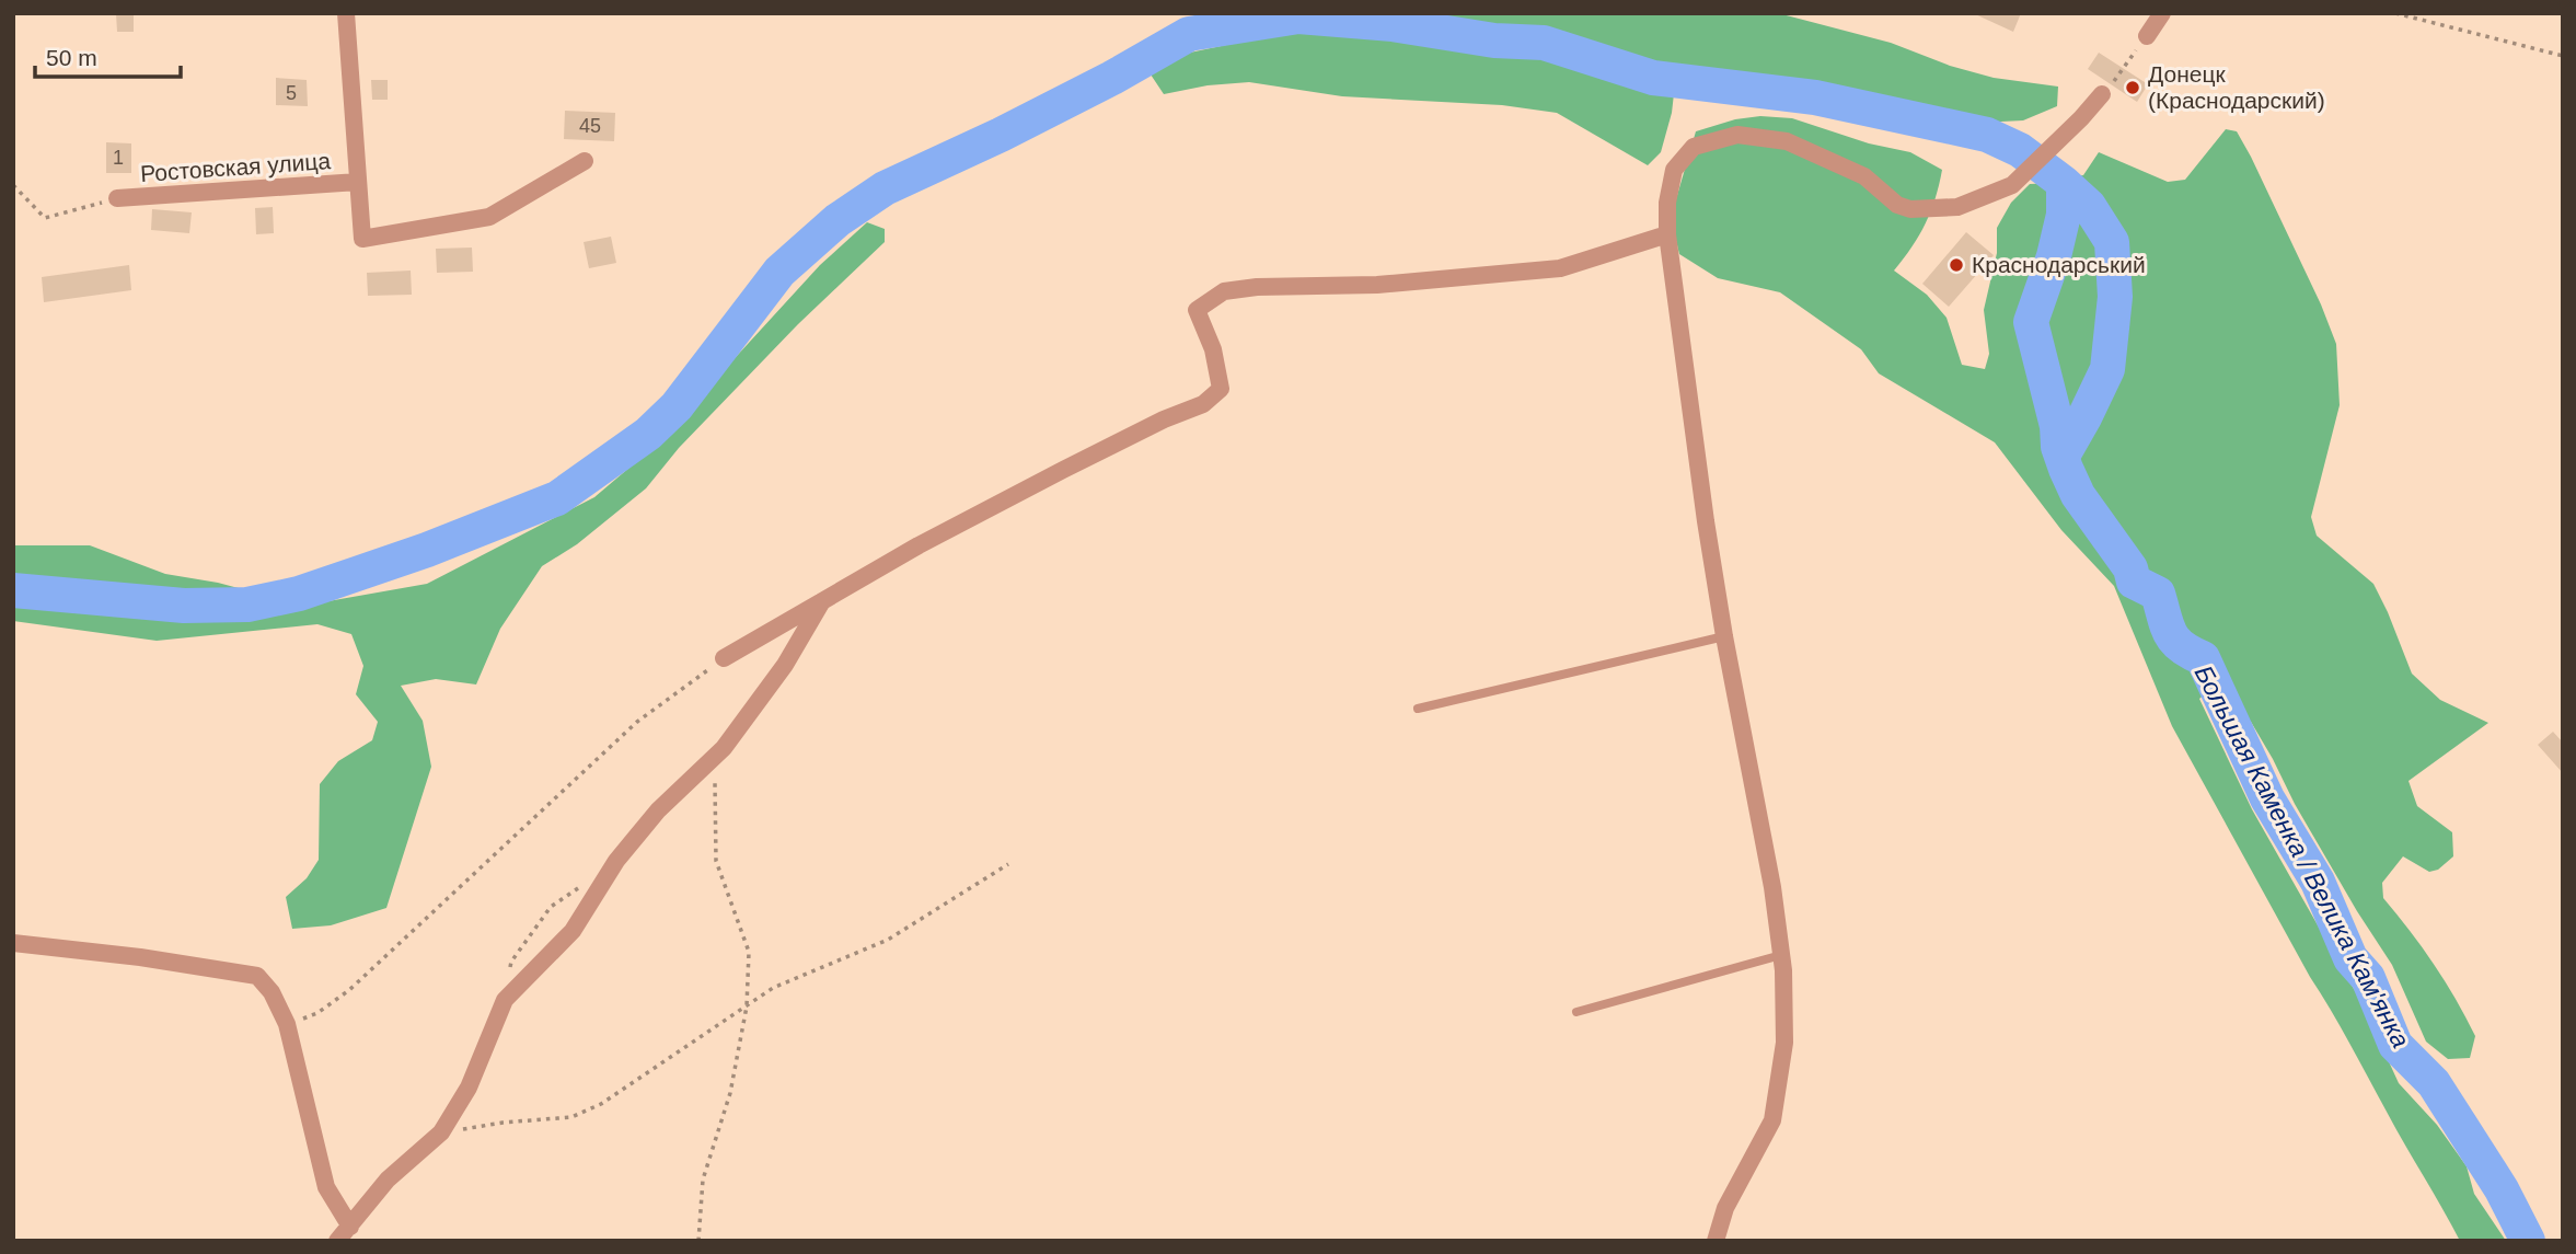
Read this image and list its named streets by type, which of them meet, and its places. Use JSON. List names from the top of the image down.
{
  "streets": {
    "street": ["Ростовская улица"]
  },
  "water": ["Большая Каменка / Велика Кам'янка"],
  "places": ["Донецк (Краснодарский)", "Краснодарський"],
  "house_numbers": ["5", "45", "1"],
  "scale_bar": "50 m"
}
